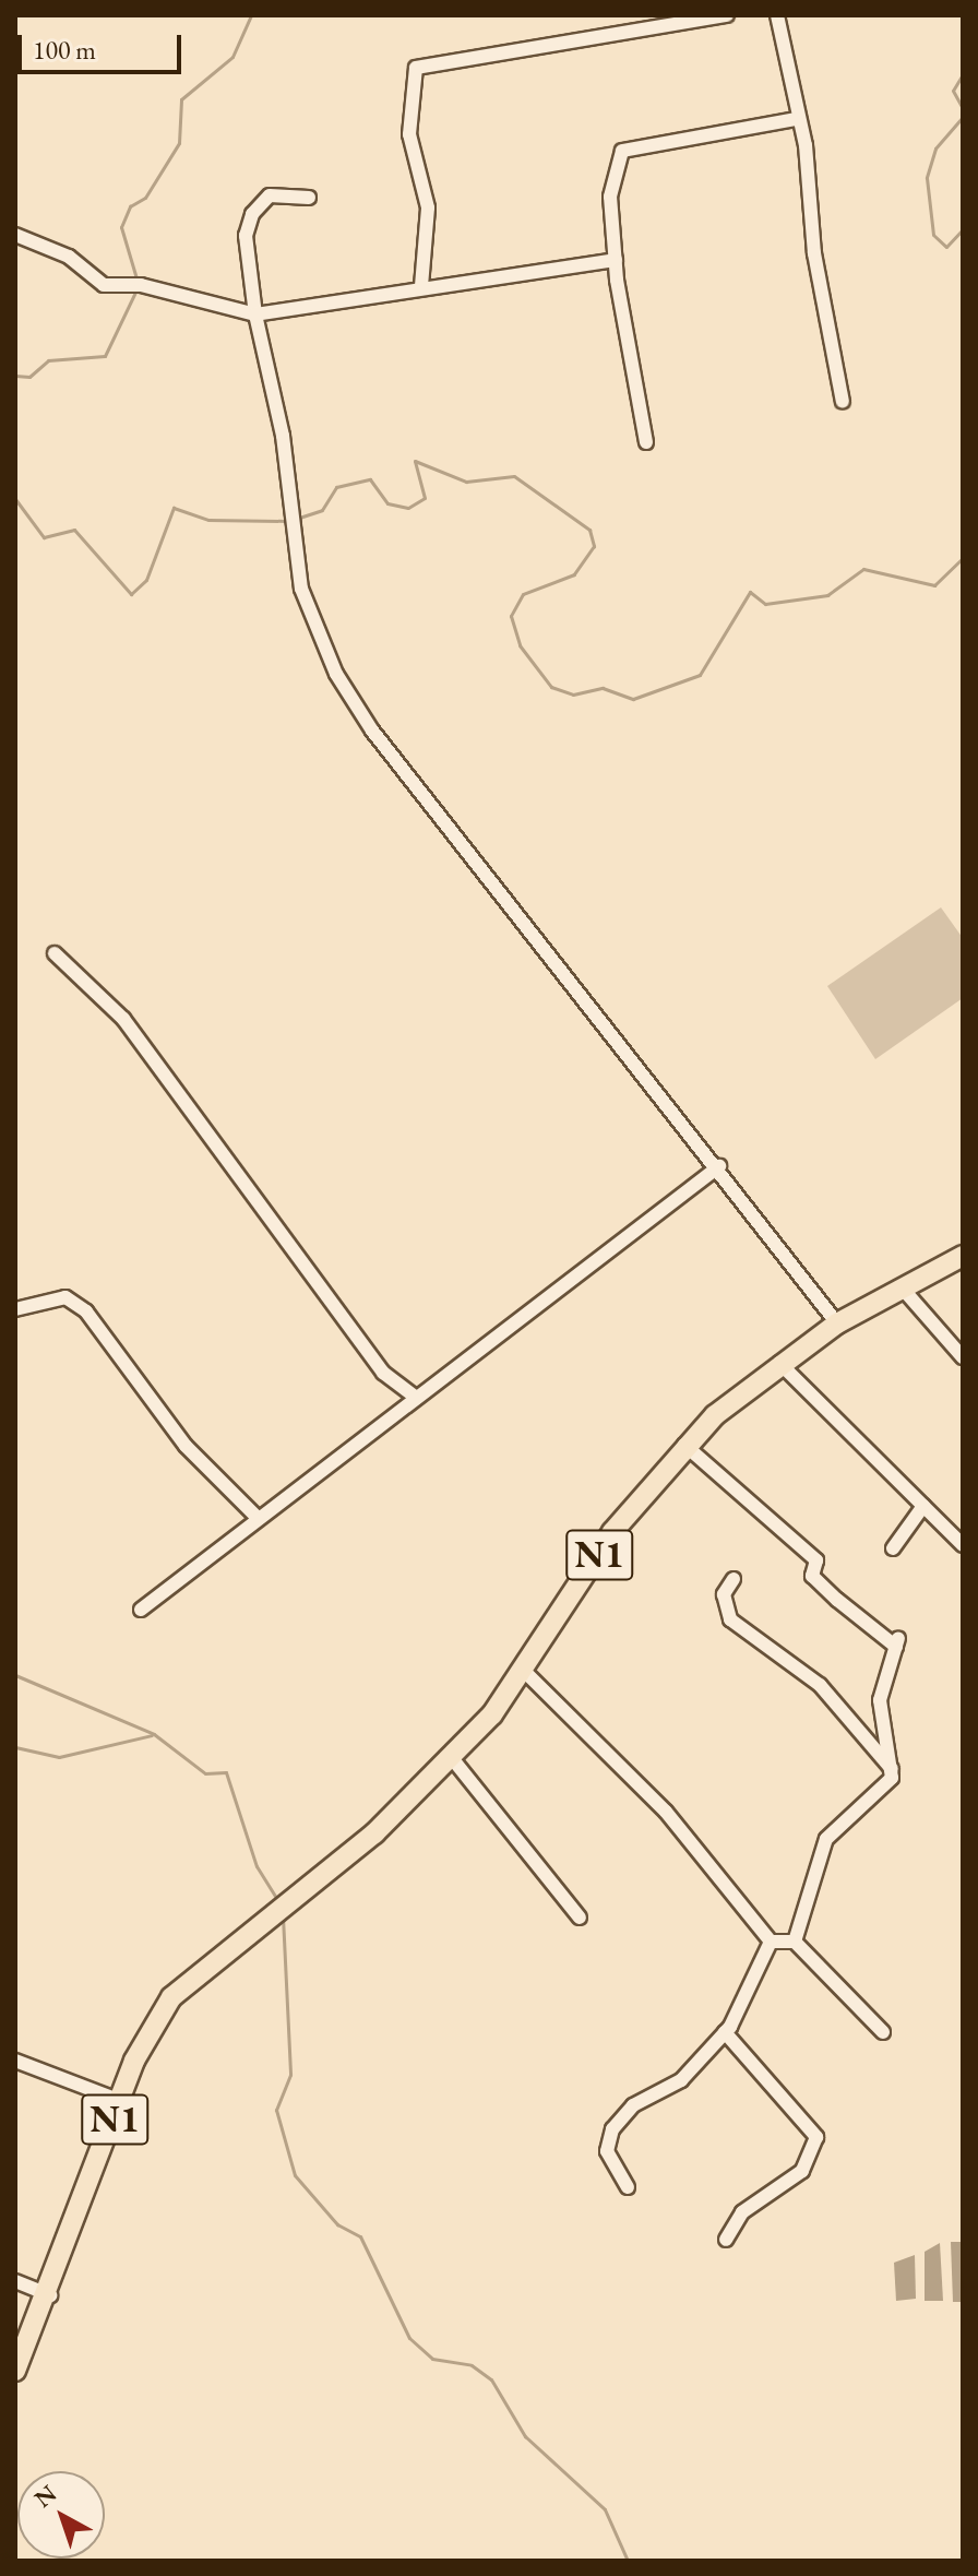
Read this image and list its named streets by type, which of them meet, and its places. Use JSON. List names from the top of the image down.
{
  "streets": {
    "main road": ["N1"]
  },
  "scale_bar": "100 m",
  "north": "top left"
}
